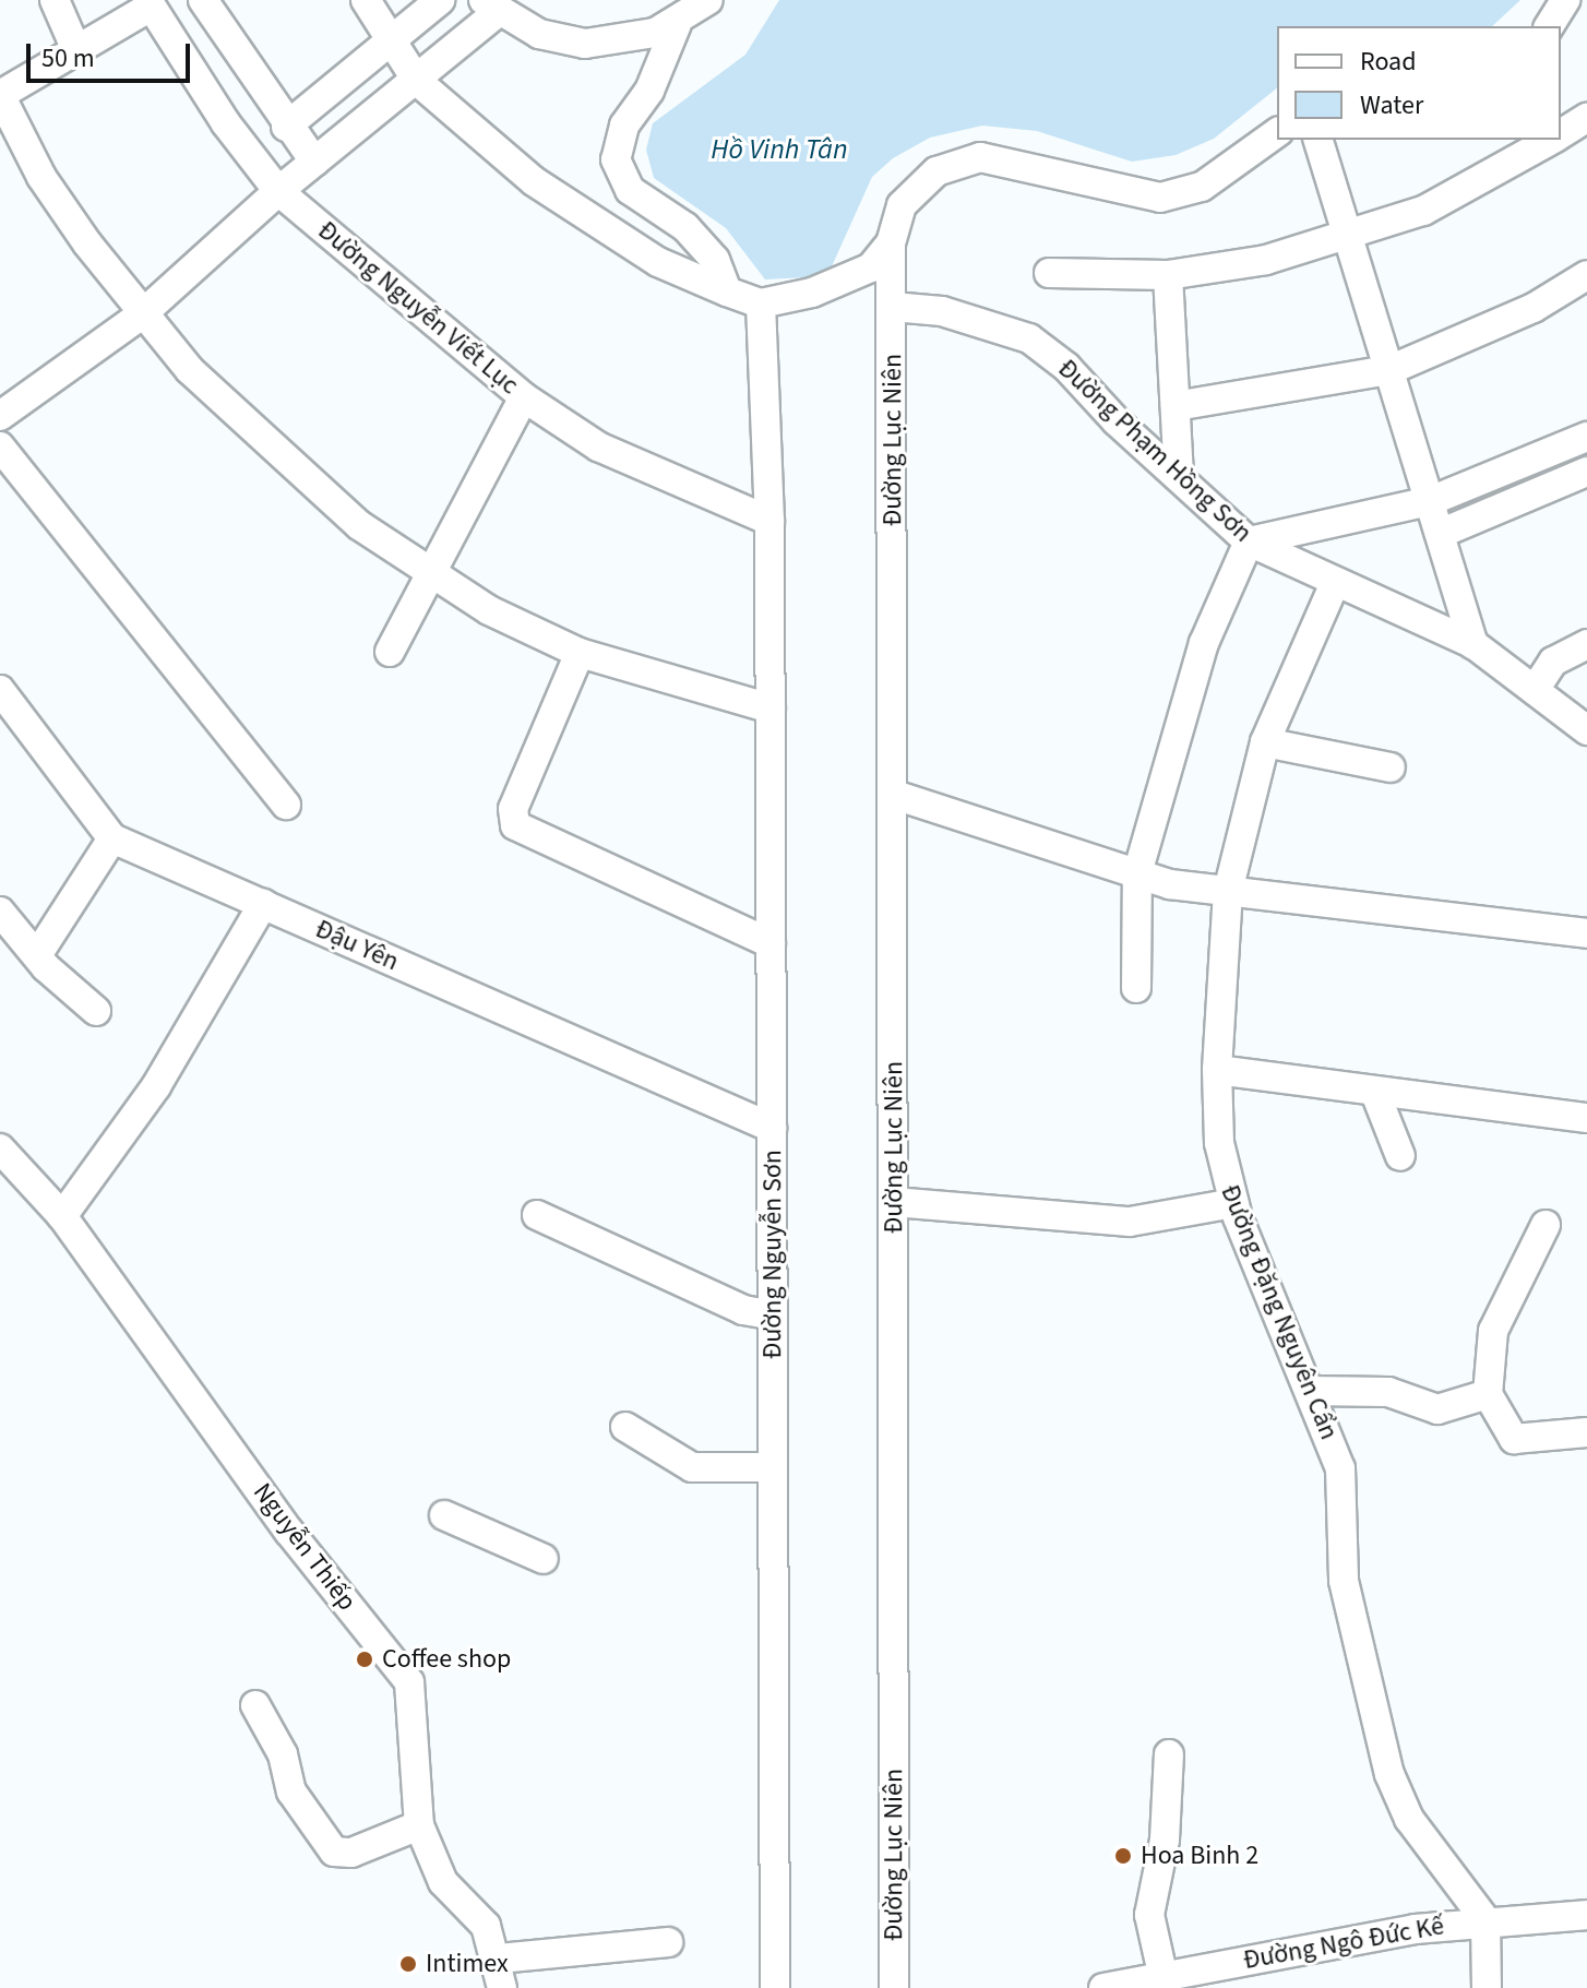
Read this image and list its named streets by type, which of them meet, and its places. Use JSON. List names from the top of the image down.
{
  "streets": {
    "street": [
      "Đường Nguyễn Viết Lục",
      "Đường Lục Niên",
      "Đường Phạm Hồng Sơn",
      "Đậu Yên",
      "Đường Nguyễn Sơn",
      "Đường Đặng Nguyên Cẩn",
      "Nguyễn Thiếp",
      "Đường Ngô Đức Kế"
    ]
  },
  "crossings": [
    ["Đường Nguyễn Viết Lục", "Đường Nguyễn Sơn"],
    ["Đường Lục Niên", "Đường Phạm Hồng Sơn"],
    ["Đường Phạm Hồng Sơn", "Đường Đặng Nguyên Cẩn"],
    ["Đậu Yên", "Đường Nguyễn Sơn"],
    ["Đường Đặng Nguyên Cẩn", "Đường Ngô Đức Kế"]
  ],
  "water": ["Hồ Vinh Tân"],
  "places": ["Coffee shop", "Hoa Binh 2", "Intimex"],
  "legend": ["Road", "Water"],
  "scale_bar": "50 m"
}
